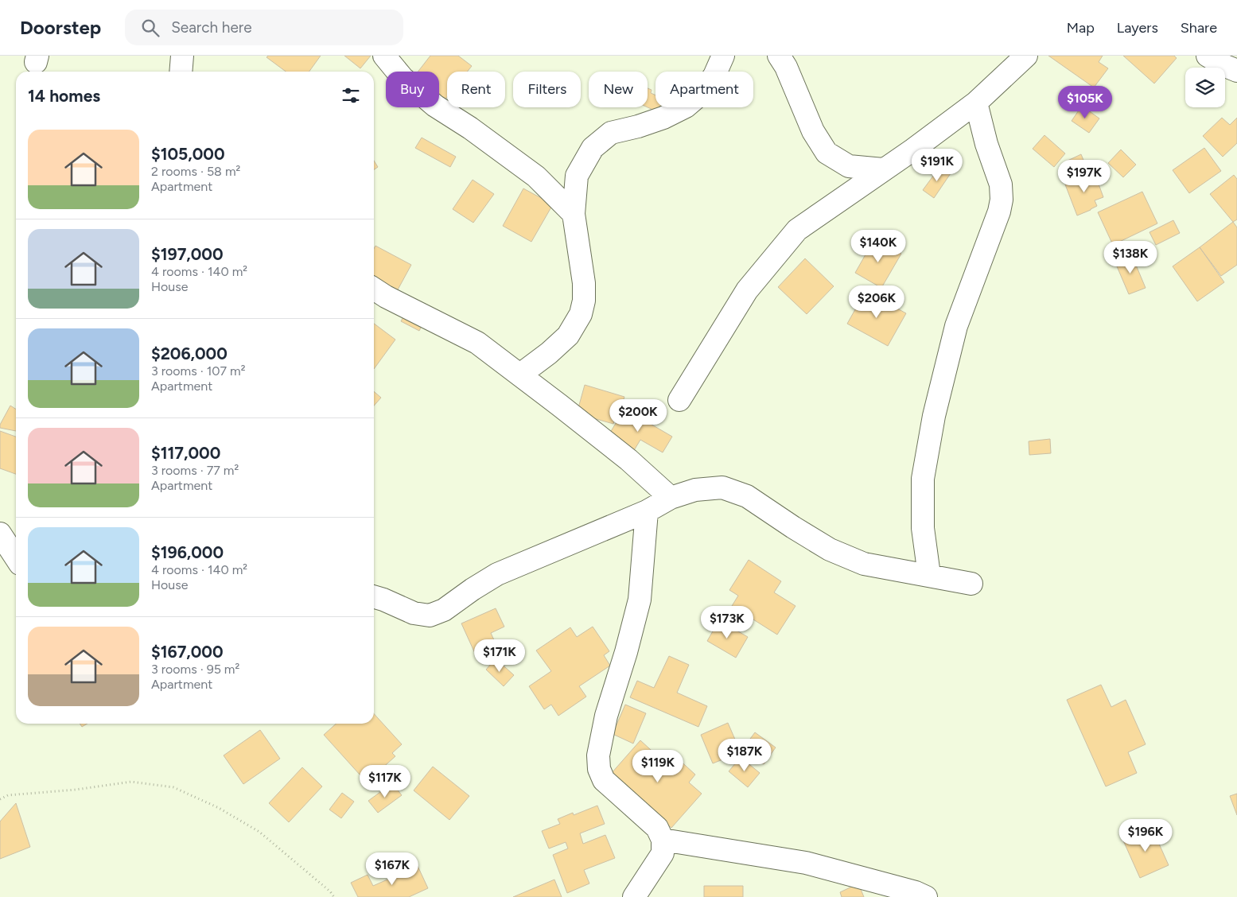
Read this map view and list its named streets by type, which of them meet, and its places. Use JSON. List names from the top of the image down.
{
  "page": {
    "header": "Doorstep",
    "search": "Search here",
    "nav": ["Map", "Layers", "Share"],
    "chip": [
      "Buy",
      "Rent",
      "Filters",
      "New",
      "Apartment"
    ],
    "heading": "14 homes",
    "price": [
      "$105K",
      "$191K",
      "$197K",
      "$140K",
      "$138K",
      "$206K",
      "$200K",
      "$173K",
      "$171K",
      "$187K",
      "$119K",
      "$117K",
      "$196K",
      "$167K"
    ],
    "list": [
      {
        "name": "$105,000",
        "note": "2 rooms · 58 m² · Apartment"
      },
      {
        "name": "$197,000",
        "note": "4 rooms · 140 m² · House"
      },
      {
        "name": "$206,000",
        "note": "3 rooms · 107 m² · Apartment"
      },
      {
        "name": "$117,000",
        "note": "3 rooms · 77 m² · Apartment"
      },
      {
        "name": "$196,000",
        "note": "4 rooms · 140 m² · House"
      },
      {
        "name": "$167,000",
        "note": "3 rooms · 95 m² · Apartment"
      }
    ]
  }
}
